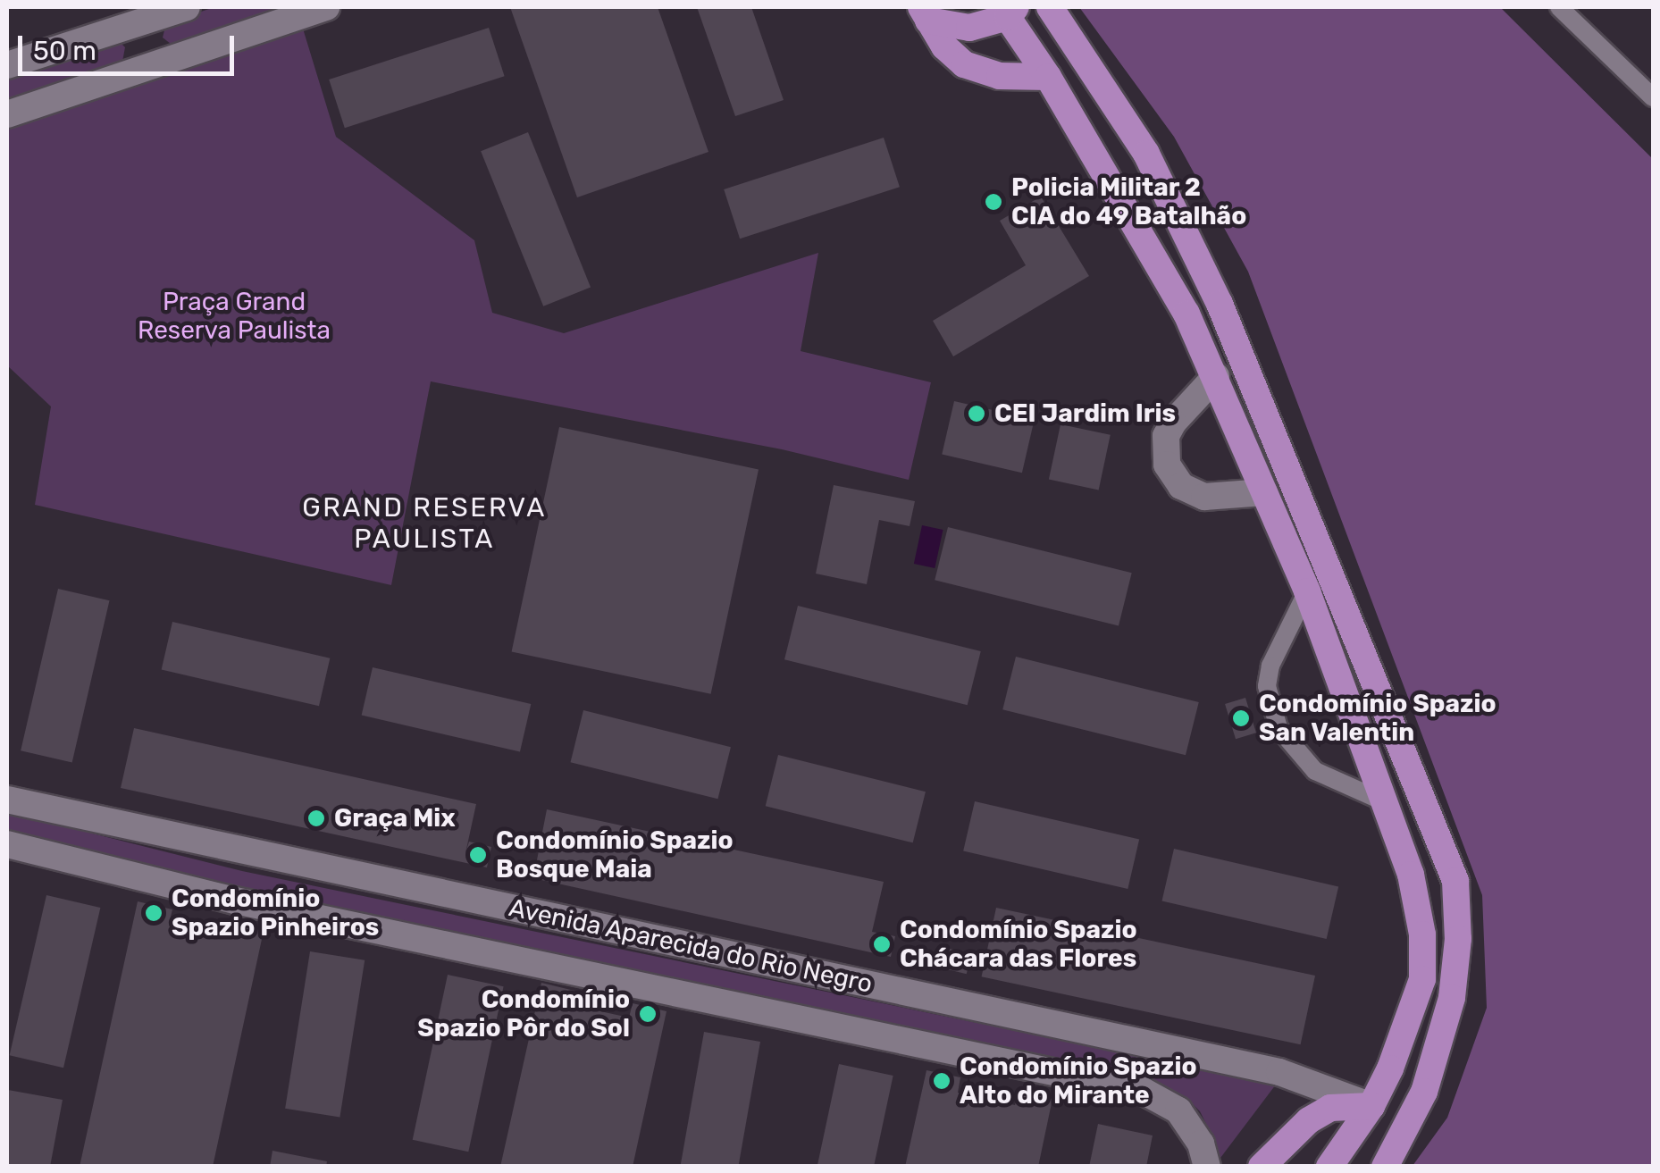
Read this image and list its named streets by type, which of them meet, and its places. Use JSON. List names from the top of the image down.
{
  "streets": {
    "street": ["Avenida Aparecida do Rio Negro"]
  },
  "districts": ["GRAND RESERVA PAULISTA"],
  "parks": ["Praça Grand Reserva Paulista"],
  "places": [
    "Policia Militar 2 CIA do 49 Batalhão",
    "CEI Jardim Iris",
    "Condomínio Spazio San Valentin",
    "Graça Mix",
    "Condomínio Spazio Bosque Maia",
    "Condomínio Spazio Pinheiros",
    "Condomínio Spazio Chácara das Flores",
    "Condomínio Spazio Pôr do Sol",
    "Condomínio Spazio Alto do Mirante"
  ],
  "scale_bar": "50 m"
}
